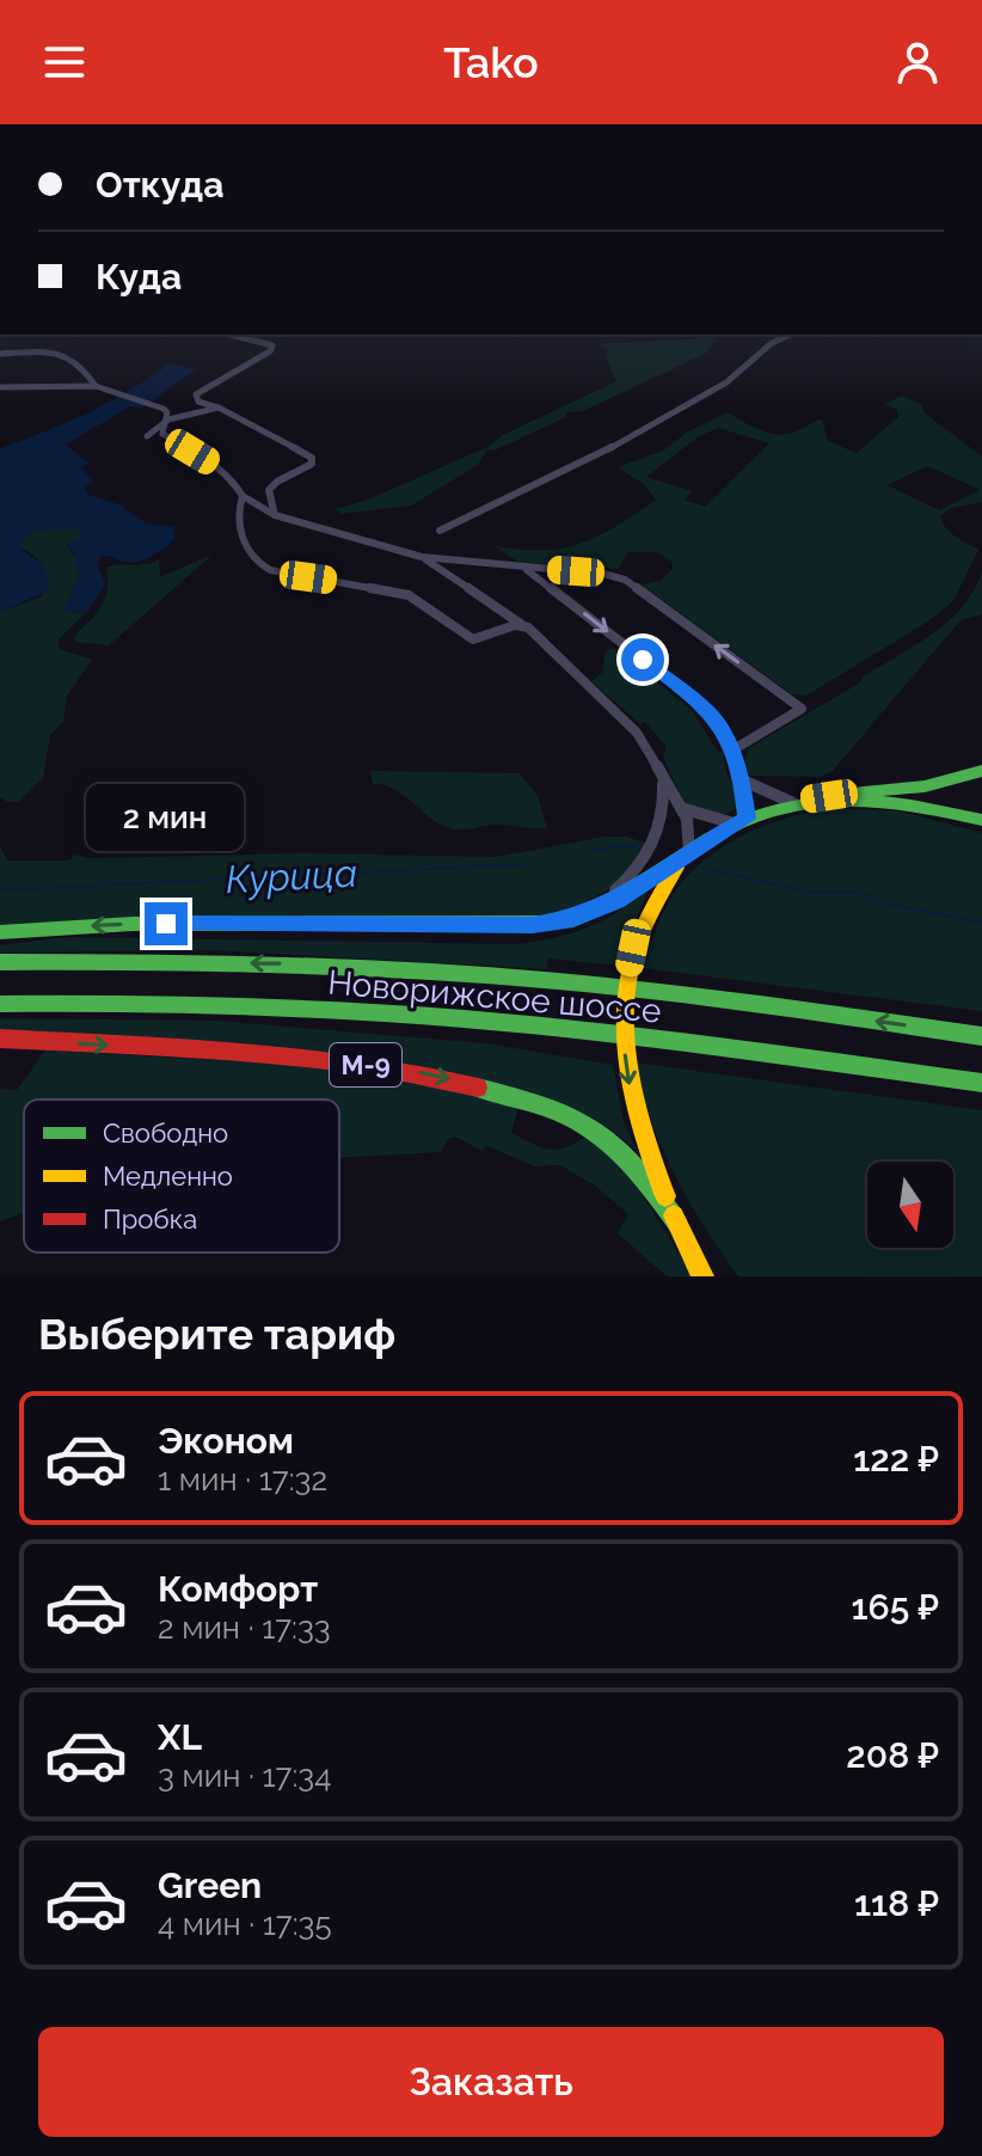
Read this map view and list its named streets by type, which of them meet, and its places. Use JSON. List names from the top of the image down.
{
  "streets": {
    "main road": ["Новорижское шоссе", "М-9"]
  },
  "water": ["Курица"],
  "legend": ["Свободно", "Медленно", "Пробка"],
  "north": "bottom",
  "page": {
    "header": "Tako",
    "banner": ["Откуда", "Куда"],
    "bubble": "2 мин",
    "heading": "Выберите тариф",
    "list": [
      {
        "name": "Эконом",
        "note": "1 мин · 17:32",
        "value": "122 ₽"
      },
      {
        "name": "Комфорт",
        "note": "2 мин · 17:33",
        "value": "165 ₽"
      },
      {
        "name": "XL",
        "note": "3 мин · 17:34",
        "value": "208 ₽"
      },
      {
        "name": "Green",
        "note": "4 мин · 17:35",
        "value": "118 ₽"
      }
    ],
    "buttons": "Заказать"
  }
}
